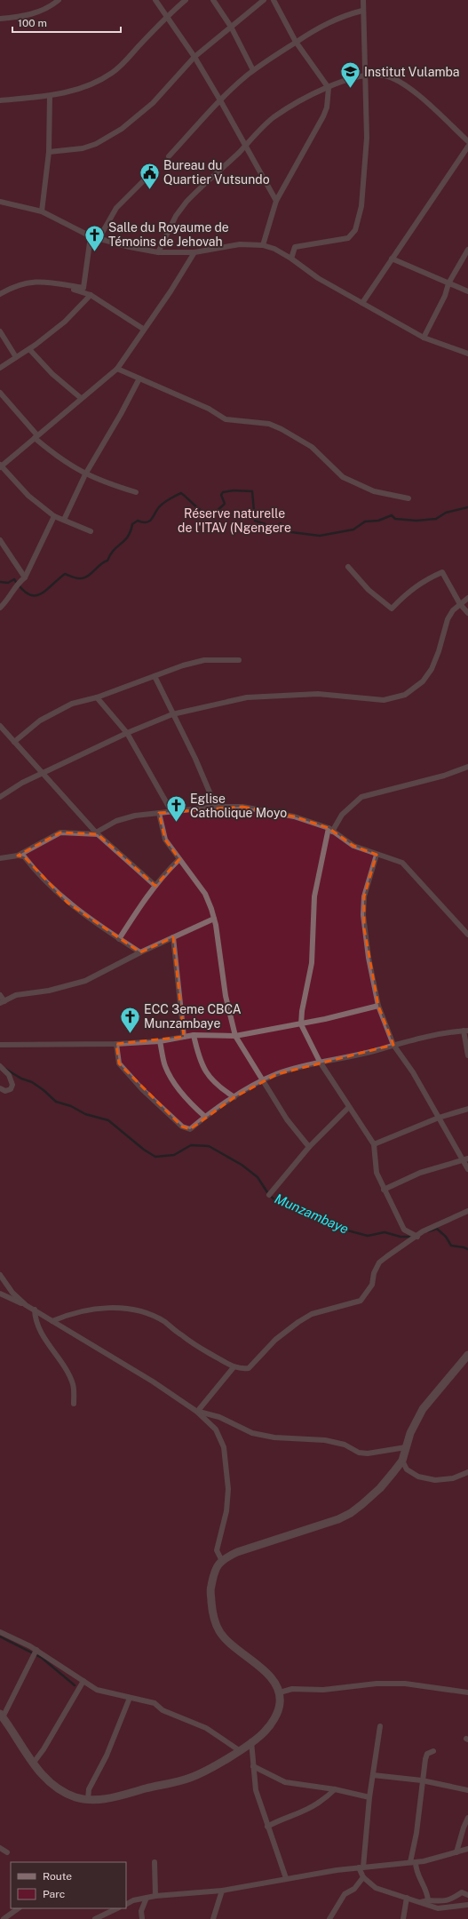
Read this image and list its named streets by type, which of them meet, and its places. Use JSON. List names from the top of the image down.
{
  "water": ["Munzambaye"],
  "parks": ["Réserve naturelle de l'ITAV (Ngengere"],
  "places": {
    "school or university": ["Institut Vulamba"],
    "public building": ["Bureau du Quartier Vutsundo"],
    "church": ["Salle du Royaume de Témoins de Jehovah", "Eglise Catholique Moyo", "ECC 3eme CBCA Munzambaye"]
  },
  "legend": ["Route", "Parc"],
  "scale_bar": "100 m"
}
